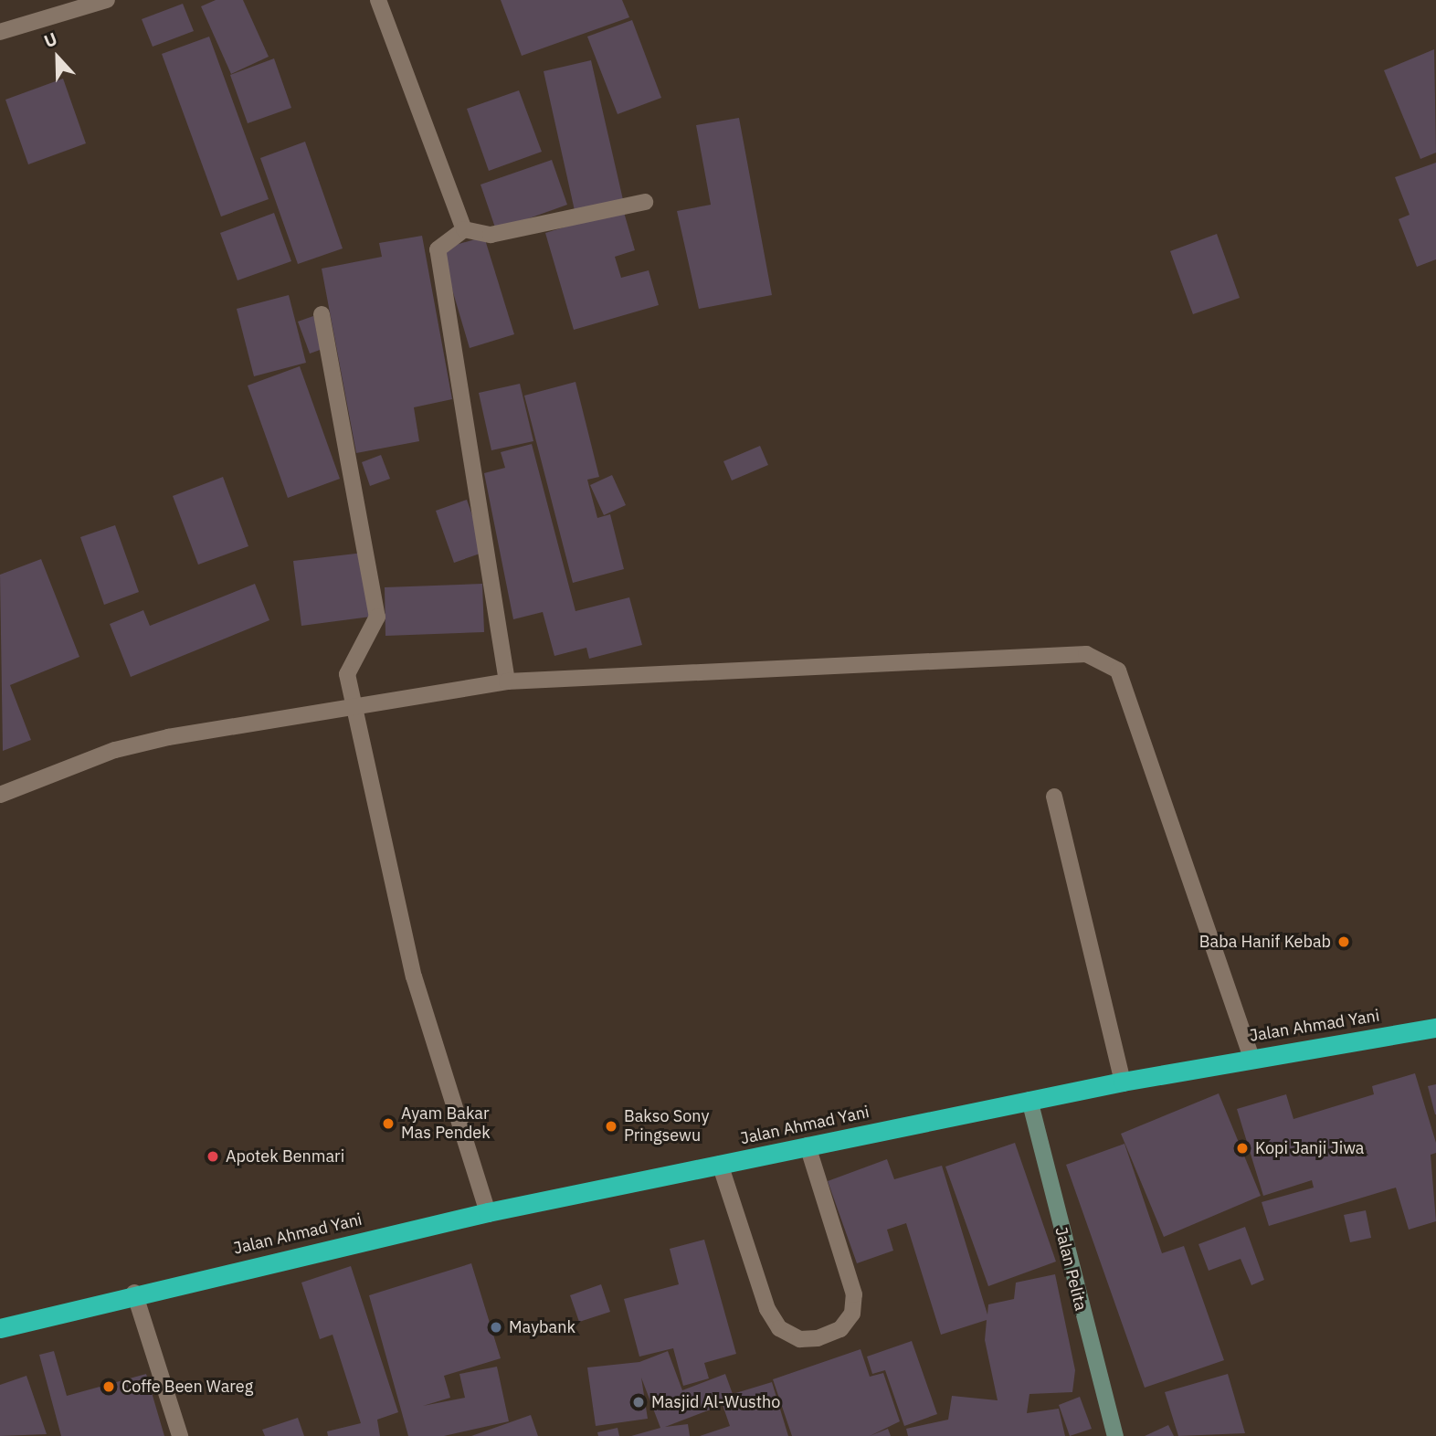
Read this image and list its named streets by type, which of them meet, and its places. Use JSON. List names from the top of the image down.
{
  "streets": {
    "highway": ["Jalan Ahmad Yani"],
    "street": ["Jalan Pelita"]
  },
  "crossings": [
    ["Jalan Ahmad Yani", "Jalan Pelita"]
  ],
  "places": [
    "Baba Hanif Kebab",
    "Ayam Bakar Mas Pendek",
    "Bakso Sony Pringsewu",
    "Kopi Janji Jiwa",
    "Apotek Benmari",
    "Maybank",
    "Coffe Been Wareg",
    "Masjid Al-Wustho"
  ],
  "north": "top"
}
